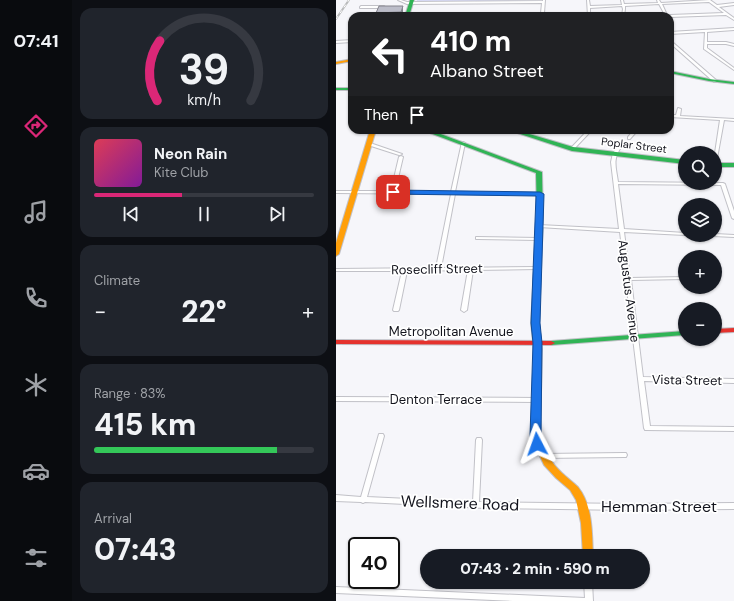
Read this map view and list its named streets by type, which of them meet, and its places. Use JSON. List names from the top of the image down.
{
  "streets": {
    "street": [
      "Poplar Street",
      "Rosecliff Street",
      "Augustus Avenue",
      "Metropolitan Avenue",
      "Vista Street",
      "Denton Terrace",
      "Wellsmere Road",
      "Hemman Street"
    ]
  },
  "crossings": [
    ["Poplar Street", "Augustus Avenue"],
    ["Augustus Avenue", "Metropolitan Avenue"],
    ["Augustus Avenue", "Vista Street"],
    ["Wellsmere Road", "Hemman Street"]
  ],
  "page": {
    "tabs": "07:41",
    "turn": ["410 m", "Albano Street"],
    "then": "Then",
    "song": ["Neon Rain", "Kite Club"],
    "map_buttons": ["+", "−"],
    "tile": [
      "Climate",
      ["Range · 83%", "415 km"],
      ["Arrival", "07:43"]
    ],
    "heat": ["−", "22°", "+"],
    "limit": "40",
    "trip": "07:43 · 2 min · 590 m",
    "gauge": ["39", "km/h"]
  }
}
